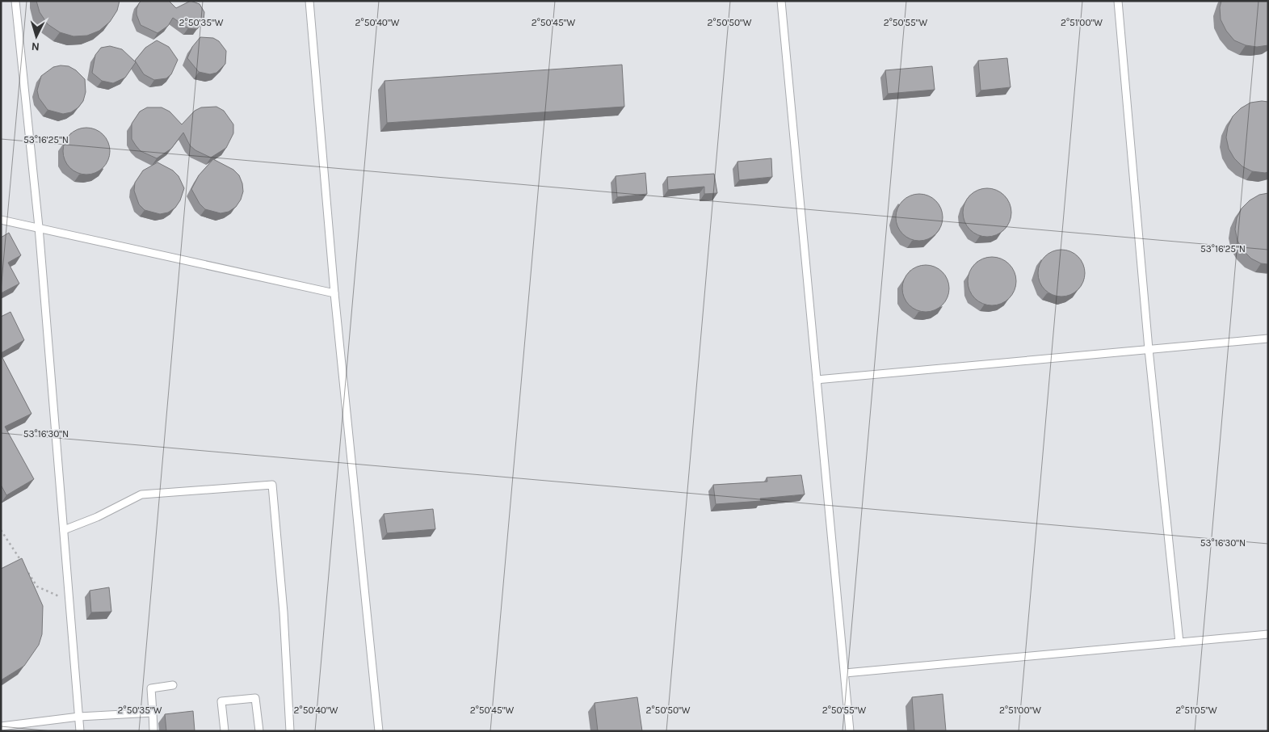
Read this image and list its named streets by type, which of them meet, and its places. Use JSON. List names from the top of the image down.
{
  "north": "bottom",
  "coordinates": [
    "2°50'35\"W",
    "2°50'40\"W",
    "2°50'45\"W",
    "2°50'50\"W",
    "2°50'55\"W",
    "2°51'00\"W",
    "53°16'25\"N",
    "53°16'30\"N",
    "2°51'05\"W"
  ]
}
